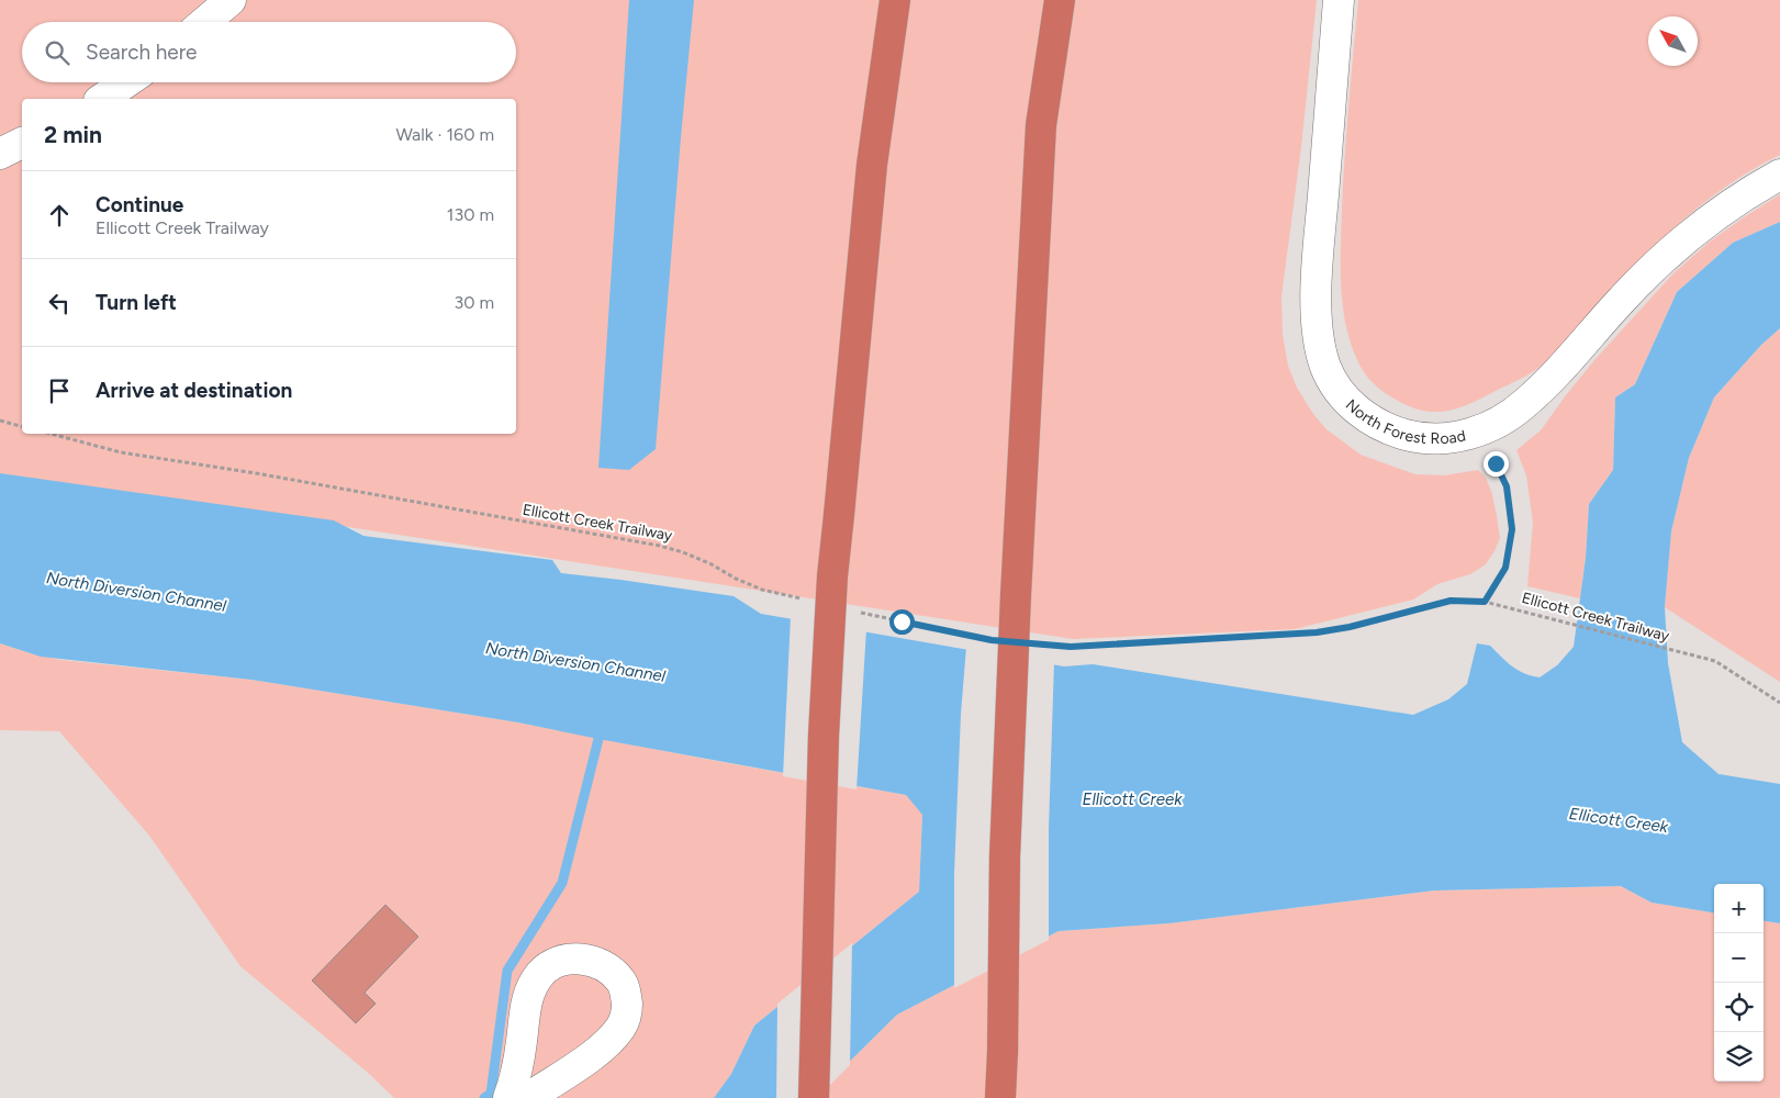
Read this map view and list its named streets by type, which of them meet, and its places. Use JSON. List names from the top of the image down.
{
  "streets": {
    "street": ["North Forest Road"],
    "path": ["Ellicott Creek Trailway"]
  },
  "water": ["North Diversion Channel", "Ellicott Creek"],
  "north": "top left",
  "page": {
    "search": "Search here",
    "heading": ["2 min", "Walk · 160 m"],
    "list": [
      ["Continue", "Ellicott Creek Trailway", "130 m"],
      ["Turn left", "30 m"],
      "Arrive at destination"
    ],
    "map_buttons": ["+", "−"]
  }
}
